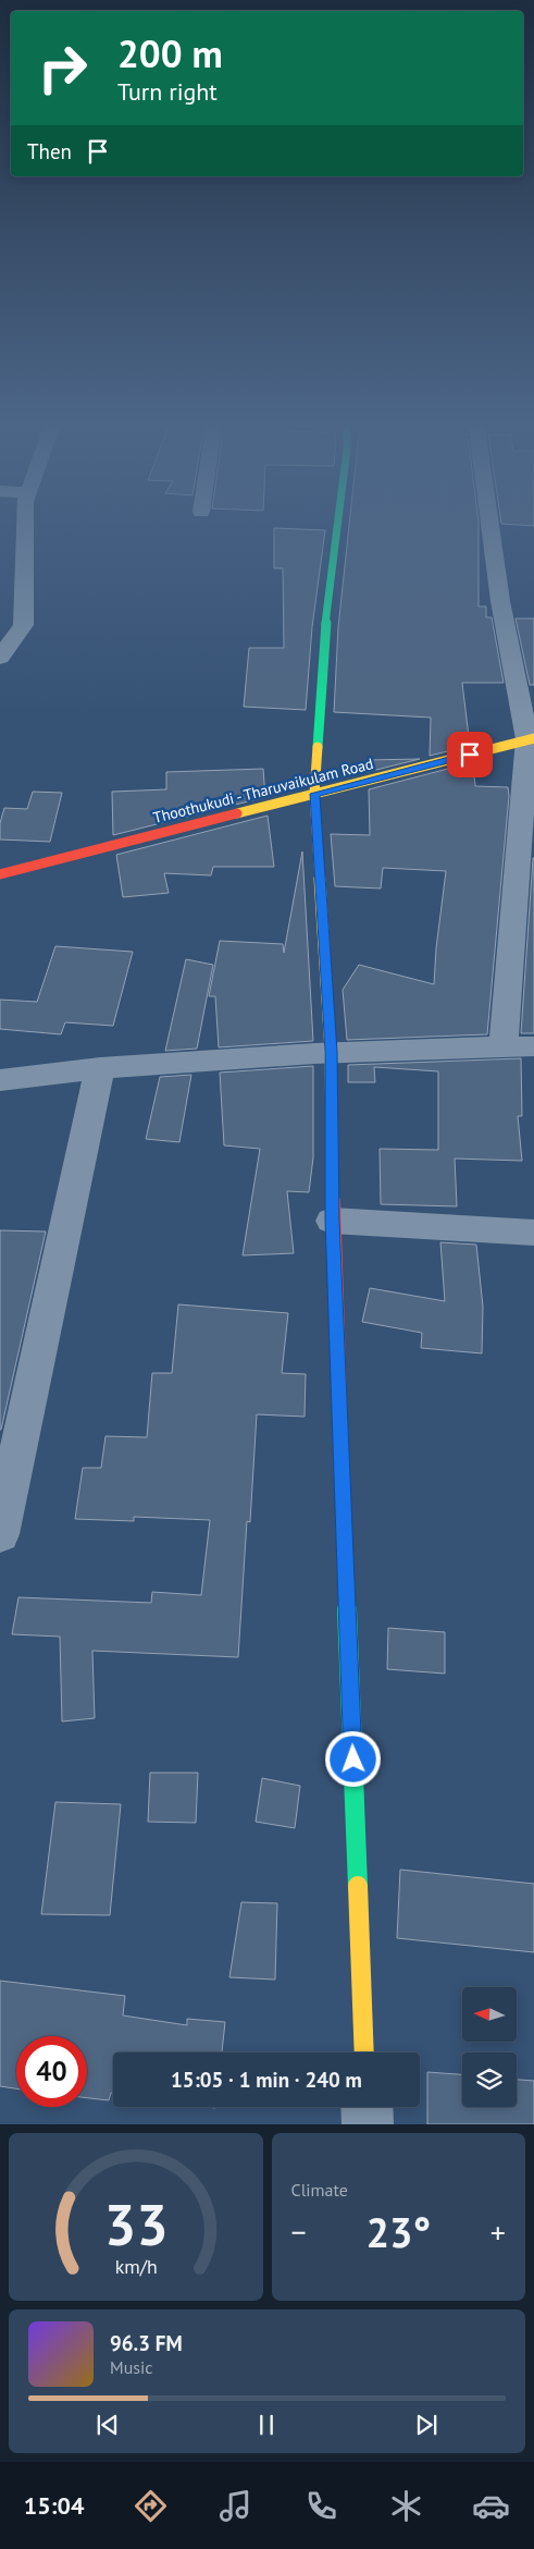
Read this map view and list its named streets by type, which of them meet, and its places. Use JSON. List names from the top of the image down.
{
  "streets": {
    "street": ["Thoothukudi - Tharuvaikulam Road"]
  },
  "north": "left",
  "page": {
    "turn": ["200 m", "Turn right"],
    "then": "Then",
    "limit": "40",
    "trip": "15:05 · 1 min · 240 m",
    "tile": "Climate",
    "heat": ["−", "23°", "+"],
    "song": ["96.3 FM", "Music"],
    "tabs": "15:04",
    "gauge": ["33", "km/h"]
  }
}
